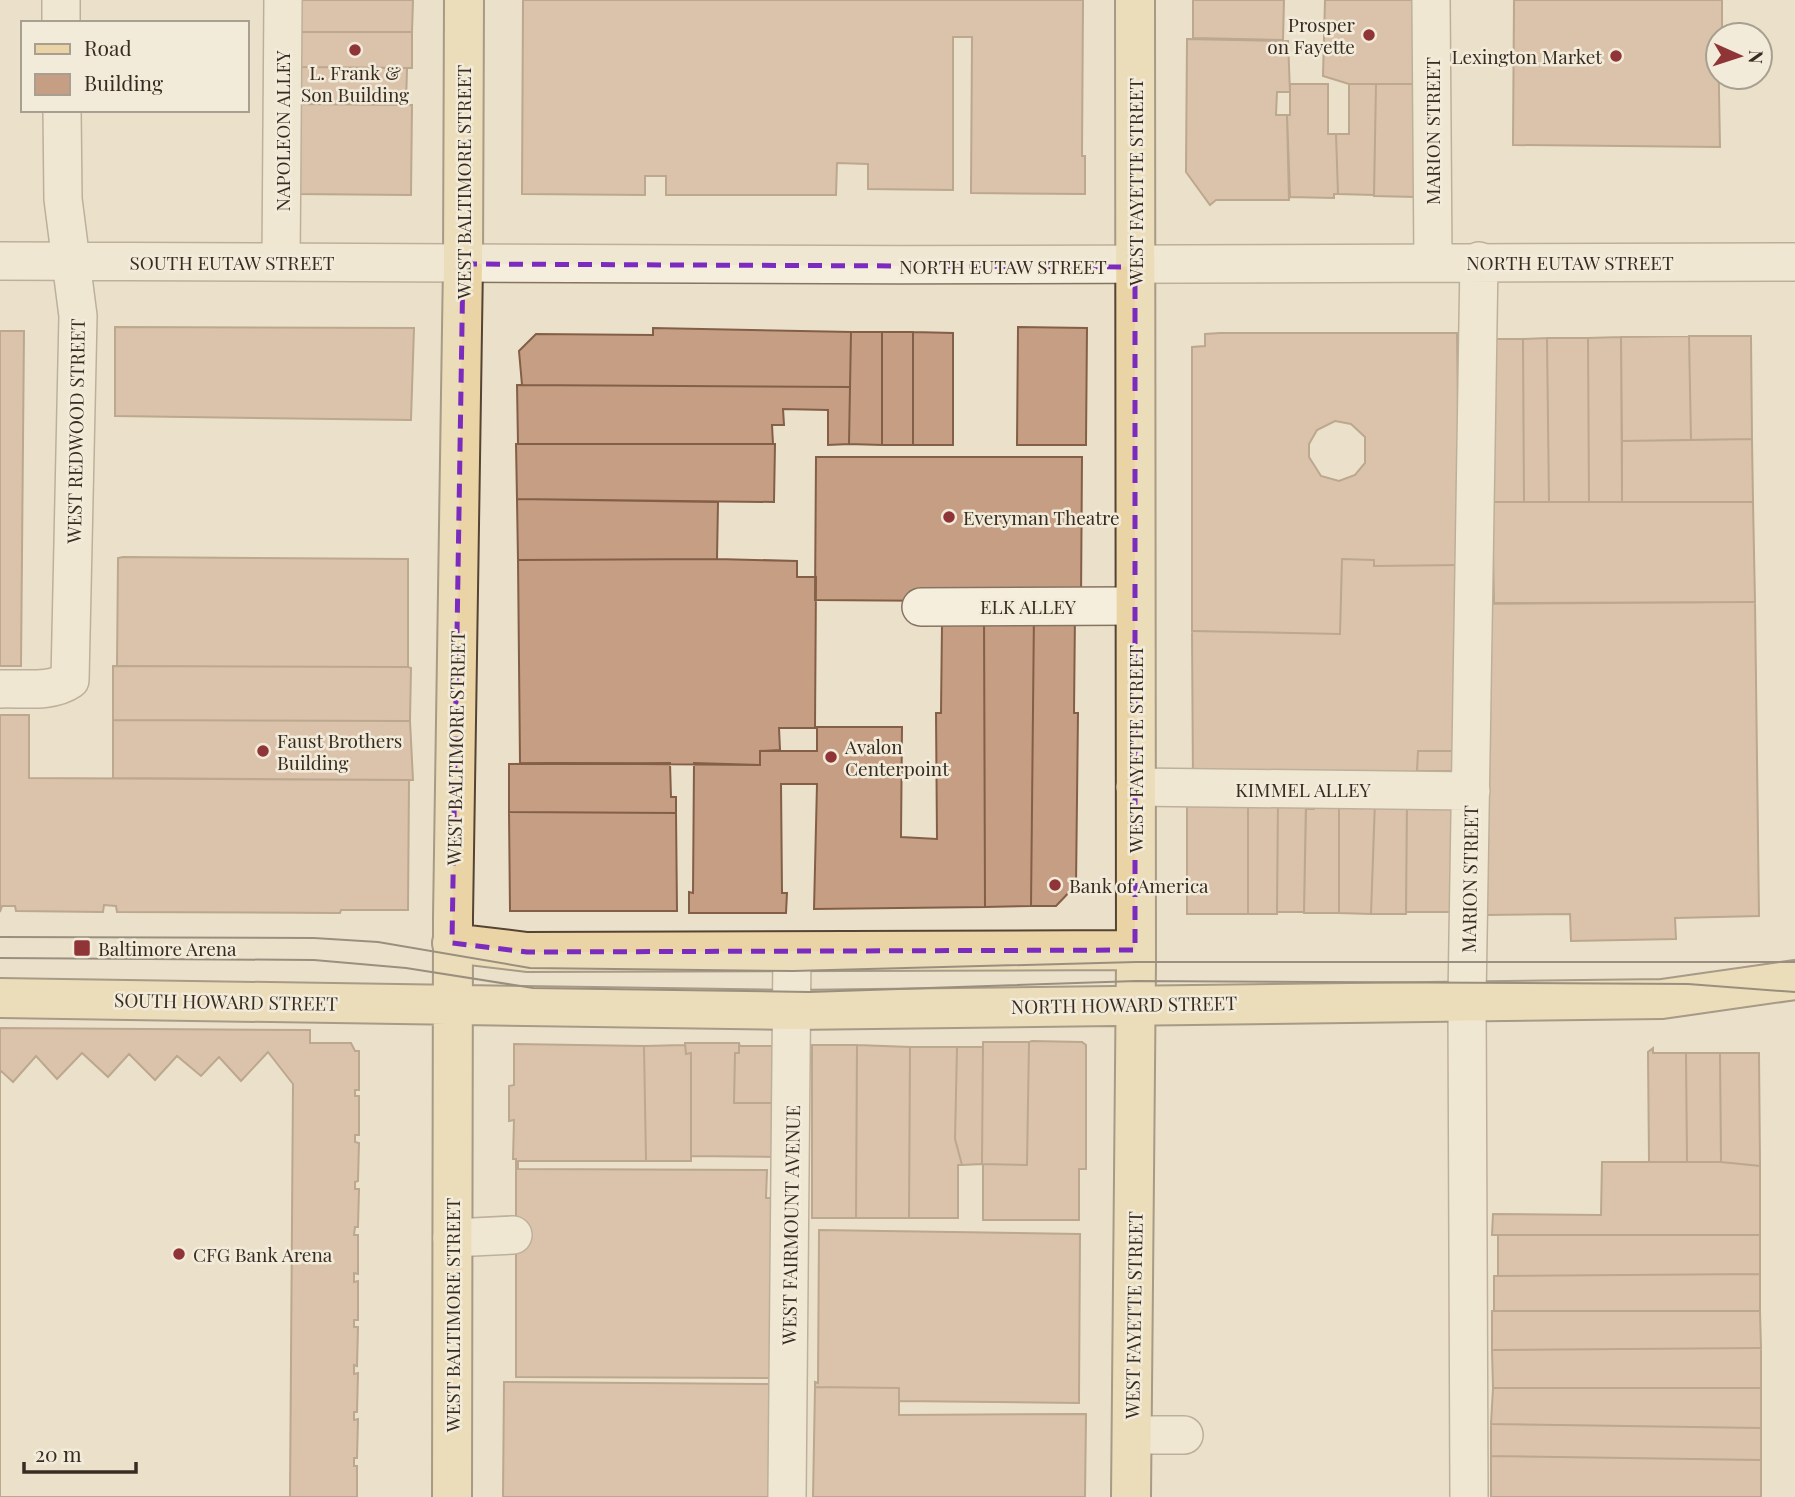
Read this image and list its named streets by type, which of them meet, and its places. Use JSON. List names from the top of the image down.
{
  "streets": {
    "main road": [
      "WEST BALTIMORE STREET",
      "WEST FAYETTE STREET",
      "SOUTH HOWARD STREET",
      "NORTH HOWARD STREET"
    ],
    "street": [
      "NAPOLEON ALLEY",
      "MARION STREET",
      "SOUTH EUTAW STREET",
      "NORTH EUTAW STREET",
      "WEST REDWOOD STREET",
      "ELK ALLEY",
      "KIMMEL ALLEY",
      "WEST FAIRMOUNT AVENUE"
    ]
  },
  "crossings": [
    ["NAPOLEON ALLEY", "SOUTH EUTAW STREET"],
    ["MARION STREET", "NORTH EUTAW STREET"],
    ["MARION STREET", "KIMMEL ALLEY"],
    ["MARION STREET", "NORTH HOWARD STREET"],
    ["WEST BALTIMORE STREET", "SOUTH EUTAW STREET"],
    ["WEST BALTIMORE STREET", "NORTH EUTAW STREET"],
    ["WEST BALTIMORE STREET", "SOUTH HOWARD STREET"],
    ["WEST BALTIMORE STREET", "NORTH HOWARD STREET"],
    ["WEST FAYETTE STREET", "NORTH EUTAW STREET"],
    ["WEST FAYETTE STREET", "ELK ALLEY"],
    ["WEST FAYETTE STREET", "KIMMEL ALLEY"],
    ["WEST FAYETTE STREET", "NORTH HOWARD STREET"],
    ["SOUTH EUTAW STREET", "NORTH EUTAW STREET"],
    ["SOUTH EUTAW STREET", "WEST REDWOOD STREET"],
    ["SOUTH HOWARD STREET", "NORTH HOWARD STREET"],
    ["NORTH HOWARD STREET", "WEST FAIRMOUNT AVENUE"]
  ],
  "places": {
    "other": [
      "Prosper on Fayette",
      "L. Frank & Son Building",
      "Lexington Market",
      "Everyman Theatre",
      "Faust Brothers Building",
      "Avalon Centerpoint",
      "Bank of America",
      "CFG Bank Arena"
    ],
    "transit": ["Baltimore Arena"]
  },
  "legend": ["Road", "Building"],
  "scale_bar": "20 m",
  "north": "right"
}
